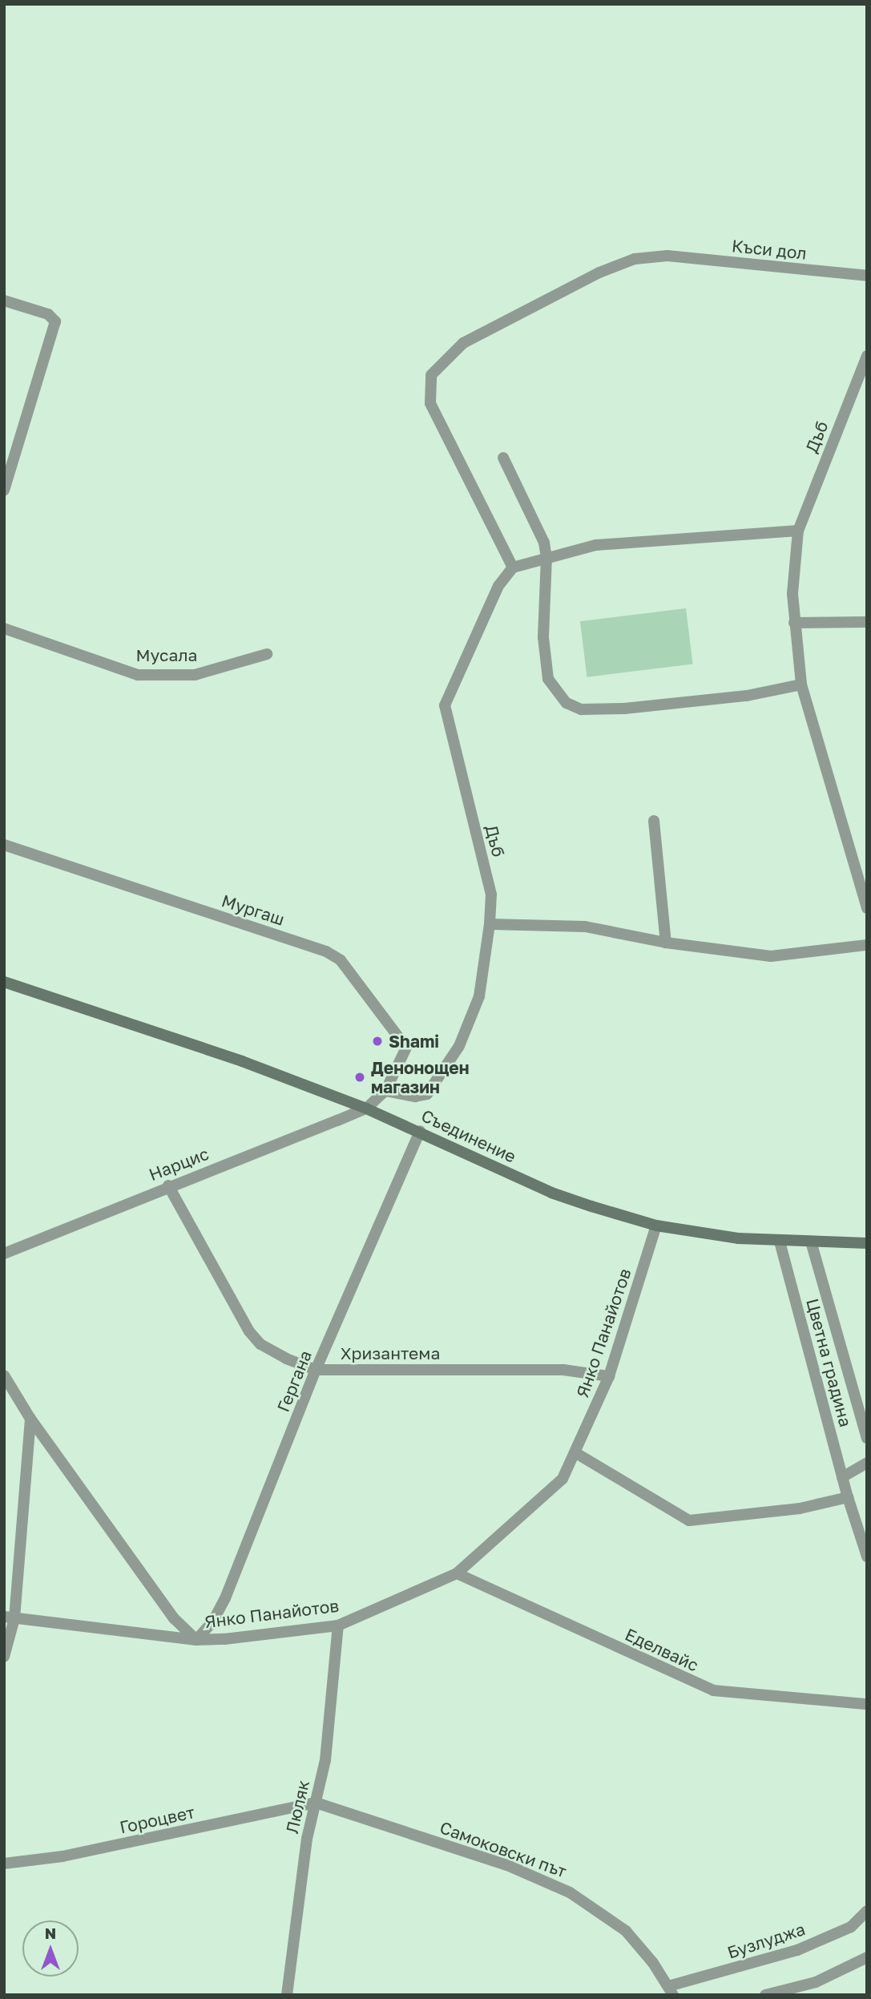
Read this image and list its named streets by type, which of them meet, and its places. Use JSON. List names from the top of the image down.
{
  "streets": {
    "street": [
      "Къси дол",
      "Дъб",
      "Мусала",
      "Мургаш",
      "Съединение",
      "Нарцис",
      "Янко Панайотов",
      "Хризантема",
      "Цветна градина",
      "Гергана",
      "Еделвайс",
      "Люляк",
      "Гороцвет",
      "Самоковски път",
      "Бузлуджа"
    ]
  },
  "crossings": [
    ["Къси дол", "Дъб"],
    ["Дъб", "Мургаш"],
    ["Съединение", "Нарцис"],
    ["Съединение", "Янко Панайотов"],
    ["Съединение", "Цветна градина"],
    ["Съединение", "Гергана"],
    ["Нарцис", "Хризантема"],
    ["Янко Панайотов", "Хризантема"],
    ["Янко Панайотов", "Гергана"],
    ["Янко Панайотов", "Еделвайс"],
    ["Янко Панайотов", "Люляк"],
    ["Хризантема", "Гергана"],
    ["Люляк", "Гороцвет"],
    ["Люляк", "Самоковски път"],
    ["Гороцвет", "Самоковски път"],
    ["Самоковски път", "Бузлуджа"]
  ],
  "places": ["Shami", "Денонощен магазин"],
  "north": "top"
}
